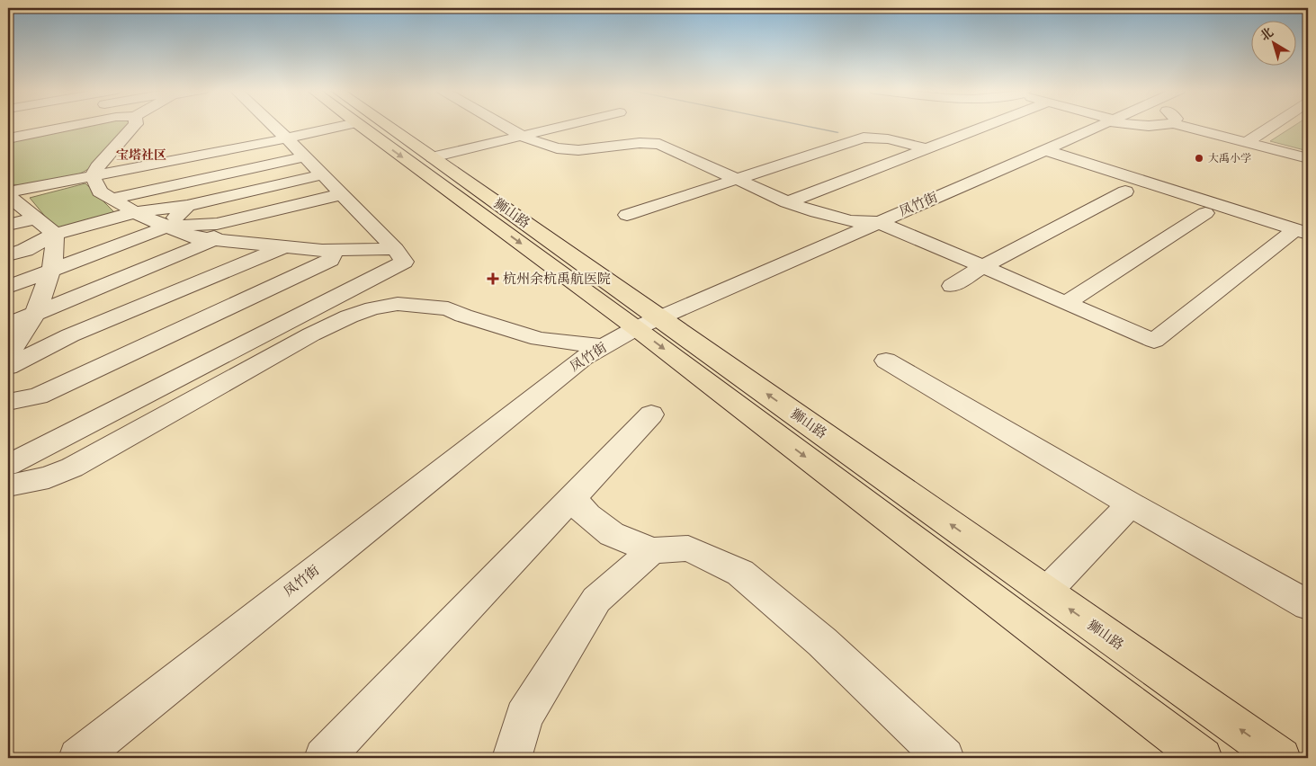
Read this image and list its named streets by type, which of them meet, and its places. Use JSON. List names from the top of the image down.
{
  "streets": {
    "main road": ["狮山路"],
    "street": ["凤竹街"]
  },
  "crossings": [
    ["凤竹街", "狮山路"]
  ],
  "districts": ["宝塔社区"],
  "places": {
    "other": ["大禹小学"],
    "health": ["杭州余杭禹航医院"]
  },
  "north": "top left"
}
